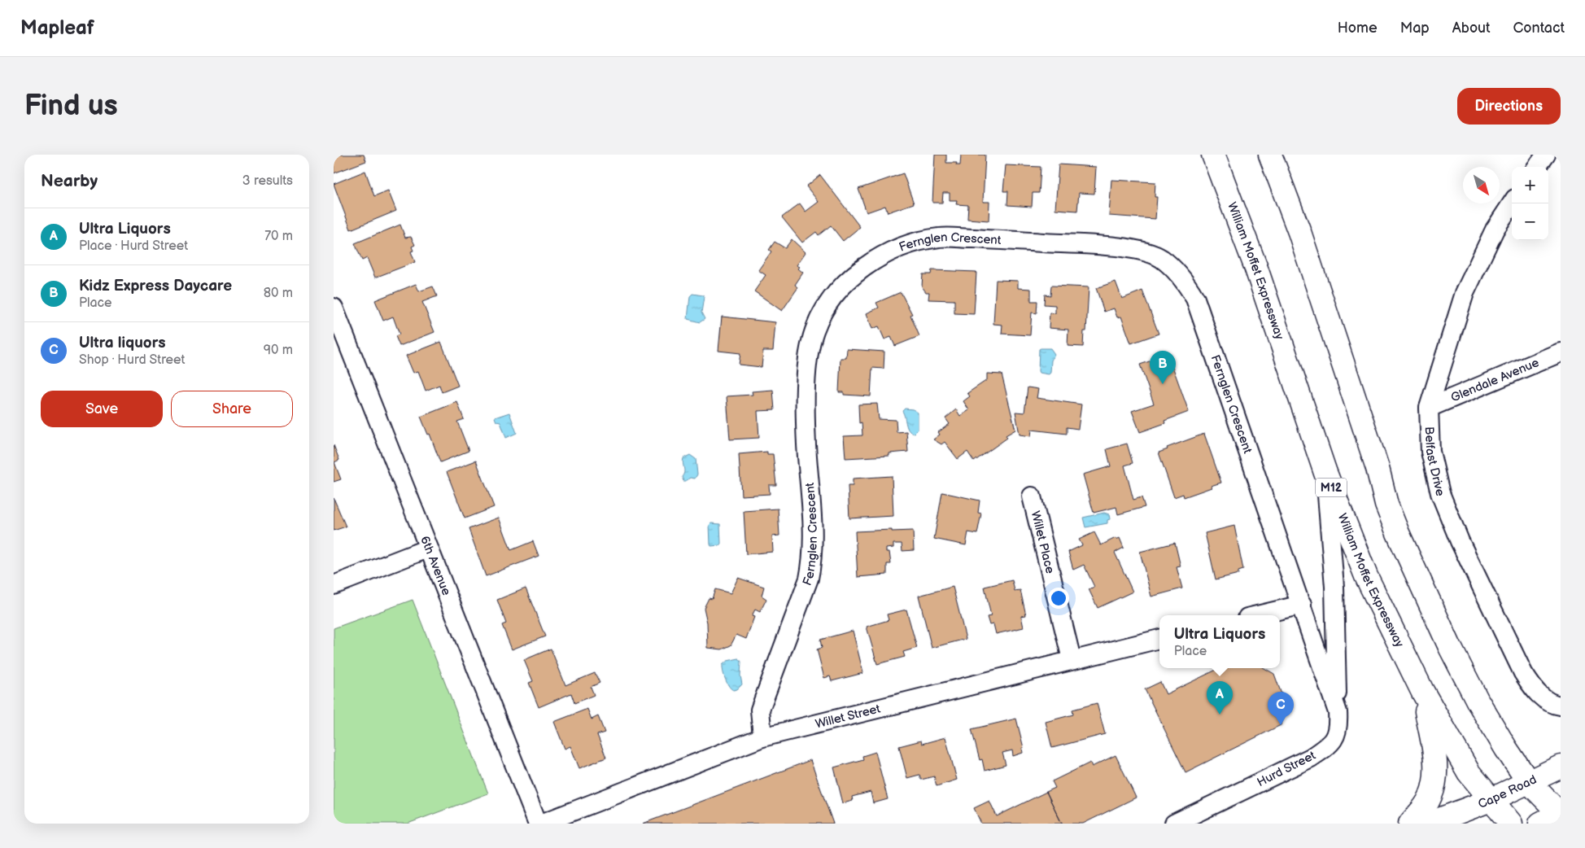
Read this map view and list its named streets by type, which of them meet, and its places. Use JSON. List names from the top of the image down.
{
  "streets": {
    "main road": ["William Moffet Expressway", "M12", "Cape Road"],
    "street": [
      "Fernglen Crescent",
      "Glendale Avenue",
      "Belfast Drive",
      "Willet Place",
      "6th Avenue",
      "Willet Street",
      "Hurd Street"
    ]
  },
  "crossings": [
    ["Fernglen Crescent", "Willet Street"],
    ["Fernglen Crescent", "Hurd Street"],
    ["William Moffet Expressway", "Cape Road"],
    ["Glendale Avenue", "Belfast Drive"],
    ["Willet Place", "Willet Street"]
  ],
  "north": "bottom right",
  "page": {
    "header": "Mapleaf",
    "nav": [
      "Home",
      "Map",
      "About",
      "Contact"
    ],
    "buttons": [
      "Directions",
      ["Save", "Share"]
    ],
    "title": "Find us",
    "heading": ["Nearby", "3 results"],
    "map_buttons": ["+", "−"],
    "list": [
      {
        "mark": "A",
        "name": "Ultra Liquors",
        "note": "Place · Hurd Street",
        "value": "70 m"
      },
      {
        "mark": "B",
        "name": "Kidz Express Daycare",
        "note": "Place",
        "value": "80 m"
      },
      {
        "mark": "C",
        "name": "Ultra liquors",
        "note": "Shop · Hurd Street",
        "value": "90 m"
      }
    ],
    "pins": ["B", "A", "C"],
    "popup": ["Ultra Liquors", "Place"]
  }
}
